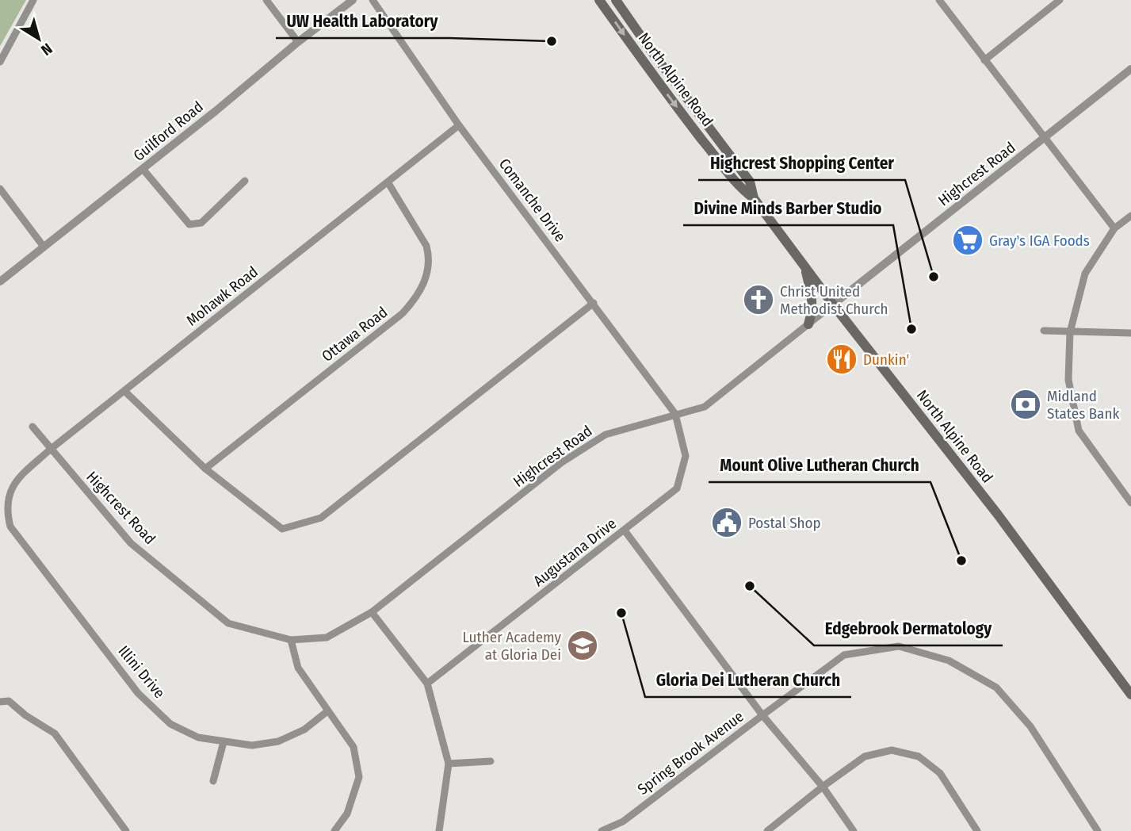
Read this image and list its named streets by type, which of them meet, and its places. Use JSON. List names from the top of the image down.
{
  "streets": {
    "main road": ["North Alpine Road"],
    "street": [
      "Guilford Road",
      "Highcrest Road",
      "Comanche Drive",
      "Mohawk Road",
      "Ottawa Road",
      "Augustana Drive",
      "Illini Drive",
      "Spring Brook Avenue"
    ]
  },
  "crossings": [
    ["North Alpine Road", "Highcrest Road"],
    ["Highcrest Road", "Comanche Drive"],
    ["Highcrest Road", "Mohawk Road"],
    ["Highcrest Road", "Augustana Drive"],
    ["Comanche Drive", "Mohawk Road"],
    ["Comanche Drive", "Augustana Drive"],
    ["Mohawk Road", "Ottawa Road"],
    ["Mohawk Road", "Illini Drive"]
  ],
  "places": {
    "other": [
      "UW Health Laboratory",
      "Highcrest Shopping Center",
      "Divine Minds Barber Studio",
      "Mount Olive Lutheran Church",
      "Edgebrook Dermatology",
      "Gloria Dei Lutheran Church"
    ],
    "supermarket": ["Gray's IGA Foods"],
    "church": ["Christ United Methodist Church"],
    "restaurant": ["Dunkin'"],
    "bank": ["Midland States Bank"],
    "public building": ["Postal Shop"],
    "school or university": ["Luther Academy at Gloria Dei"]
  },
  "north": "bottom right"
}
